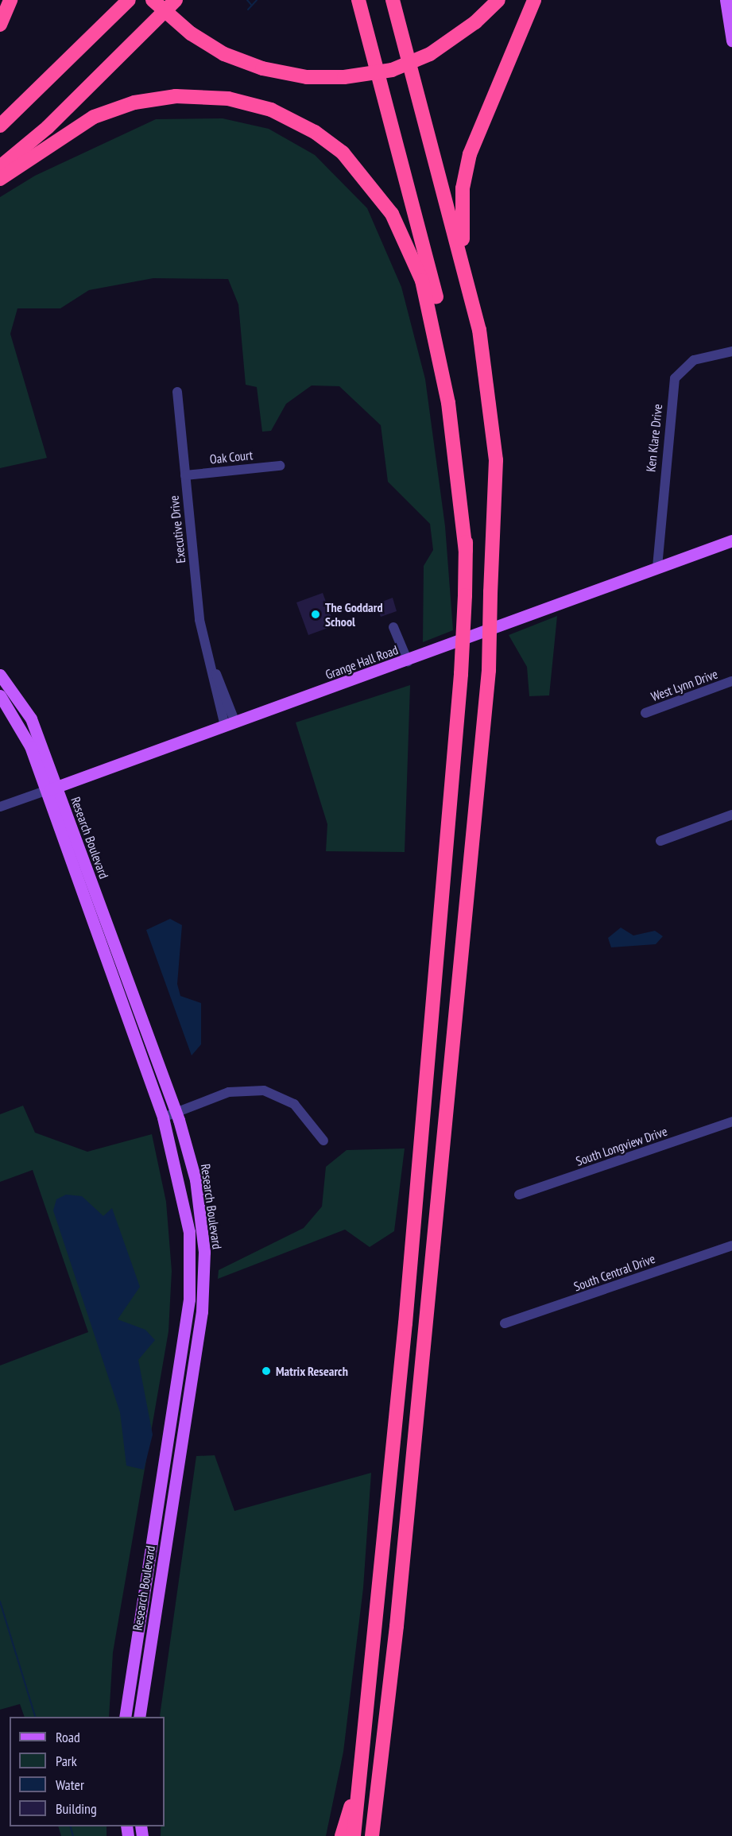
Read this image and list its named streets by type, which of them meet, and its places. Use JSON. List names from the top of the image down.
{
  "streets": {
    "main road": ["Grange Hall Road", "Research Boulevard"],
    "street": [
      "Ken Klare Drive",
      "Oak Court",
      "Executive Drive",
      "West Lynn Drive",
      "South Longview Drive",
      "South Central Drive"
    ]
  },
  "crossings": [
    ["Ken Klare Drive", "Grange Hall Road"],
    ["Oak Court", "Executive Drive"],
    ["Executive Drive", "Grange Hall Road"],
    ["Grange Hall Road", "Research Boulevard"]
  ],
  "places": ["The Goddard School", "Matrix Research"],
  "legend": [
    "Road",
    "Park",
    "Water",
    "Building"
  ]
}
